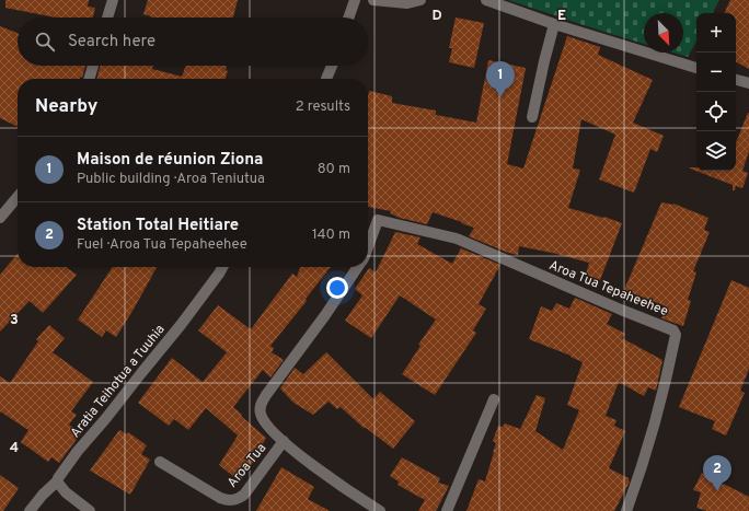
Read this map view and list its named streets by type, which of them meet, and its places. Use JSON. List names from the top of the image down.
{
  "streets": {
    "street": ["Aroa Tua Tepaheehee", "Aratia Teihotua a Tuuhia", "Aroa Tua"]
  },
  "north": "bottom right",
  "page": {
    "map_buttons": ["+", "−"],
    "search": "Search here",
    "pins": ["1", "2"],
    "heading": ["Nearby", "2 results"],
    "list": [
      {
        "mark": "1",
        "name": "Maison de réunion Ziona",
        "note": "Public building · Aroa Teniutua",
        "value": "80 m"
      },
      {
        "mark": "2",
        "name": "Station Total Heitiare",
        "note": "Fuel · Aroa Tua Tepaheehee",
        "value": "140 m"
      }
    ]
  },
  "grid": {
    "columns": ["D", "E"],
    "rows": ["3", "4"]
  }
}
